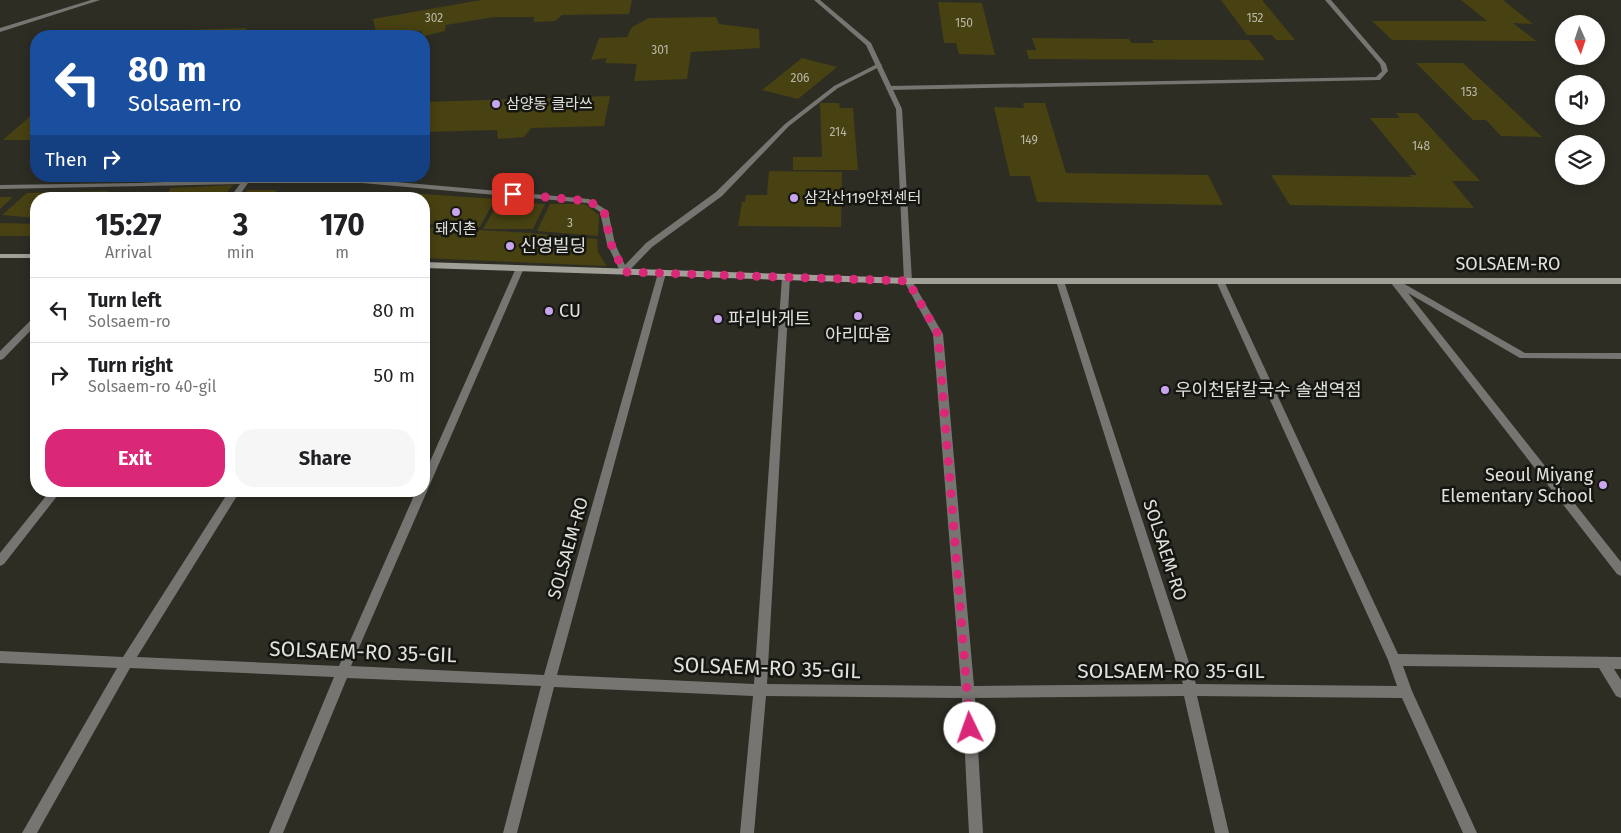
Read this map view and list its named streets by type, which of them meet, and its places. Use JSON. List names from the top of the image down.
{
  "streets": {
    "main road": ["SOLSAEM-RO"],
    "street": ["SOLSAEM-RO 35-GIL"]
  },
  "crossings": [
    ["SOLSAEM-RO", "SOLSAEM-RO 35-GIL"]
  ],
  "places": [
    "삼양동 클라쓰",
    "삼각산119안전센터",
    "돼지촌",
    "신영빌딩",
    "CU",
    "아리따움",
    "파리바게트",
    "우이천닭칼국수 솔샘역점",
    "Seoul Miyang Elementary School"
  ],
  "house_numbers": [
    "302",
    "152",
    "150",
    "301",
    "206",
    "153",
    "214",
    "149",
    "148",
    "3"
  ],
  "north": "bottom",
  "page": {
    "turn": ["80 m", "Solsaem-ro"],
    "then": "Then",
    "eta": [
      "15:27",
      "Arrival",
      "3",
      "min",
      "170",
      "m"
    ],
    "list": [
      {
        "name": "Turn left",
        "note": "Solsaem-ro",
        "value": "80 m"
      },
      {
        "name": "Turn right",
        "note": "Solsaem-ro 40-gil",
        "value": "50 m"
      }
    ],
    "buttons": ["Exit", "Share"]
  }
}
